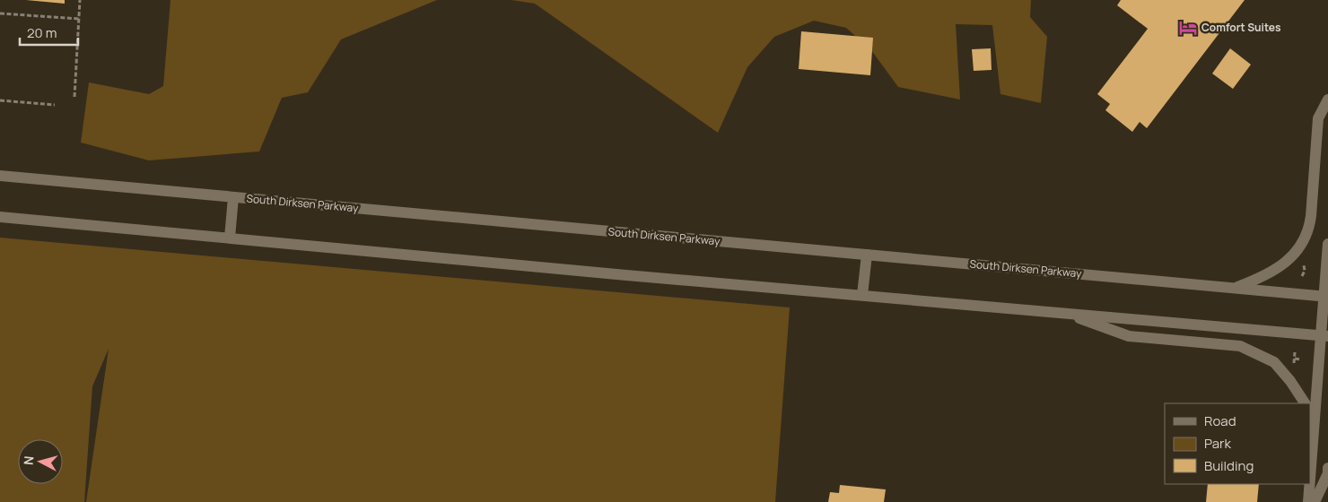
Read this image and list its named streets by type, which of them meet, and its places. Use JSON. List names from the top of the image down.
{
  "streets": {
    "main road": ["South Dirksen Parkway"]
  },
  "places": {
    "hotel": ["Comfort Suites"]
  },
  "legend": ["Road", "Park", "Building"],
  "scale_bar": "20 m",
  "north": "left"
}
